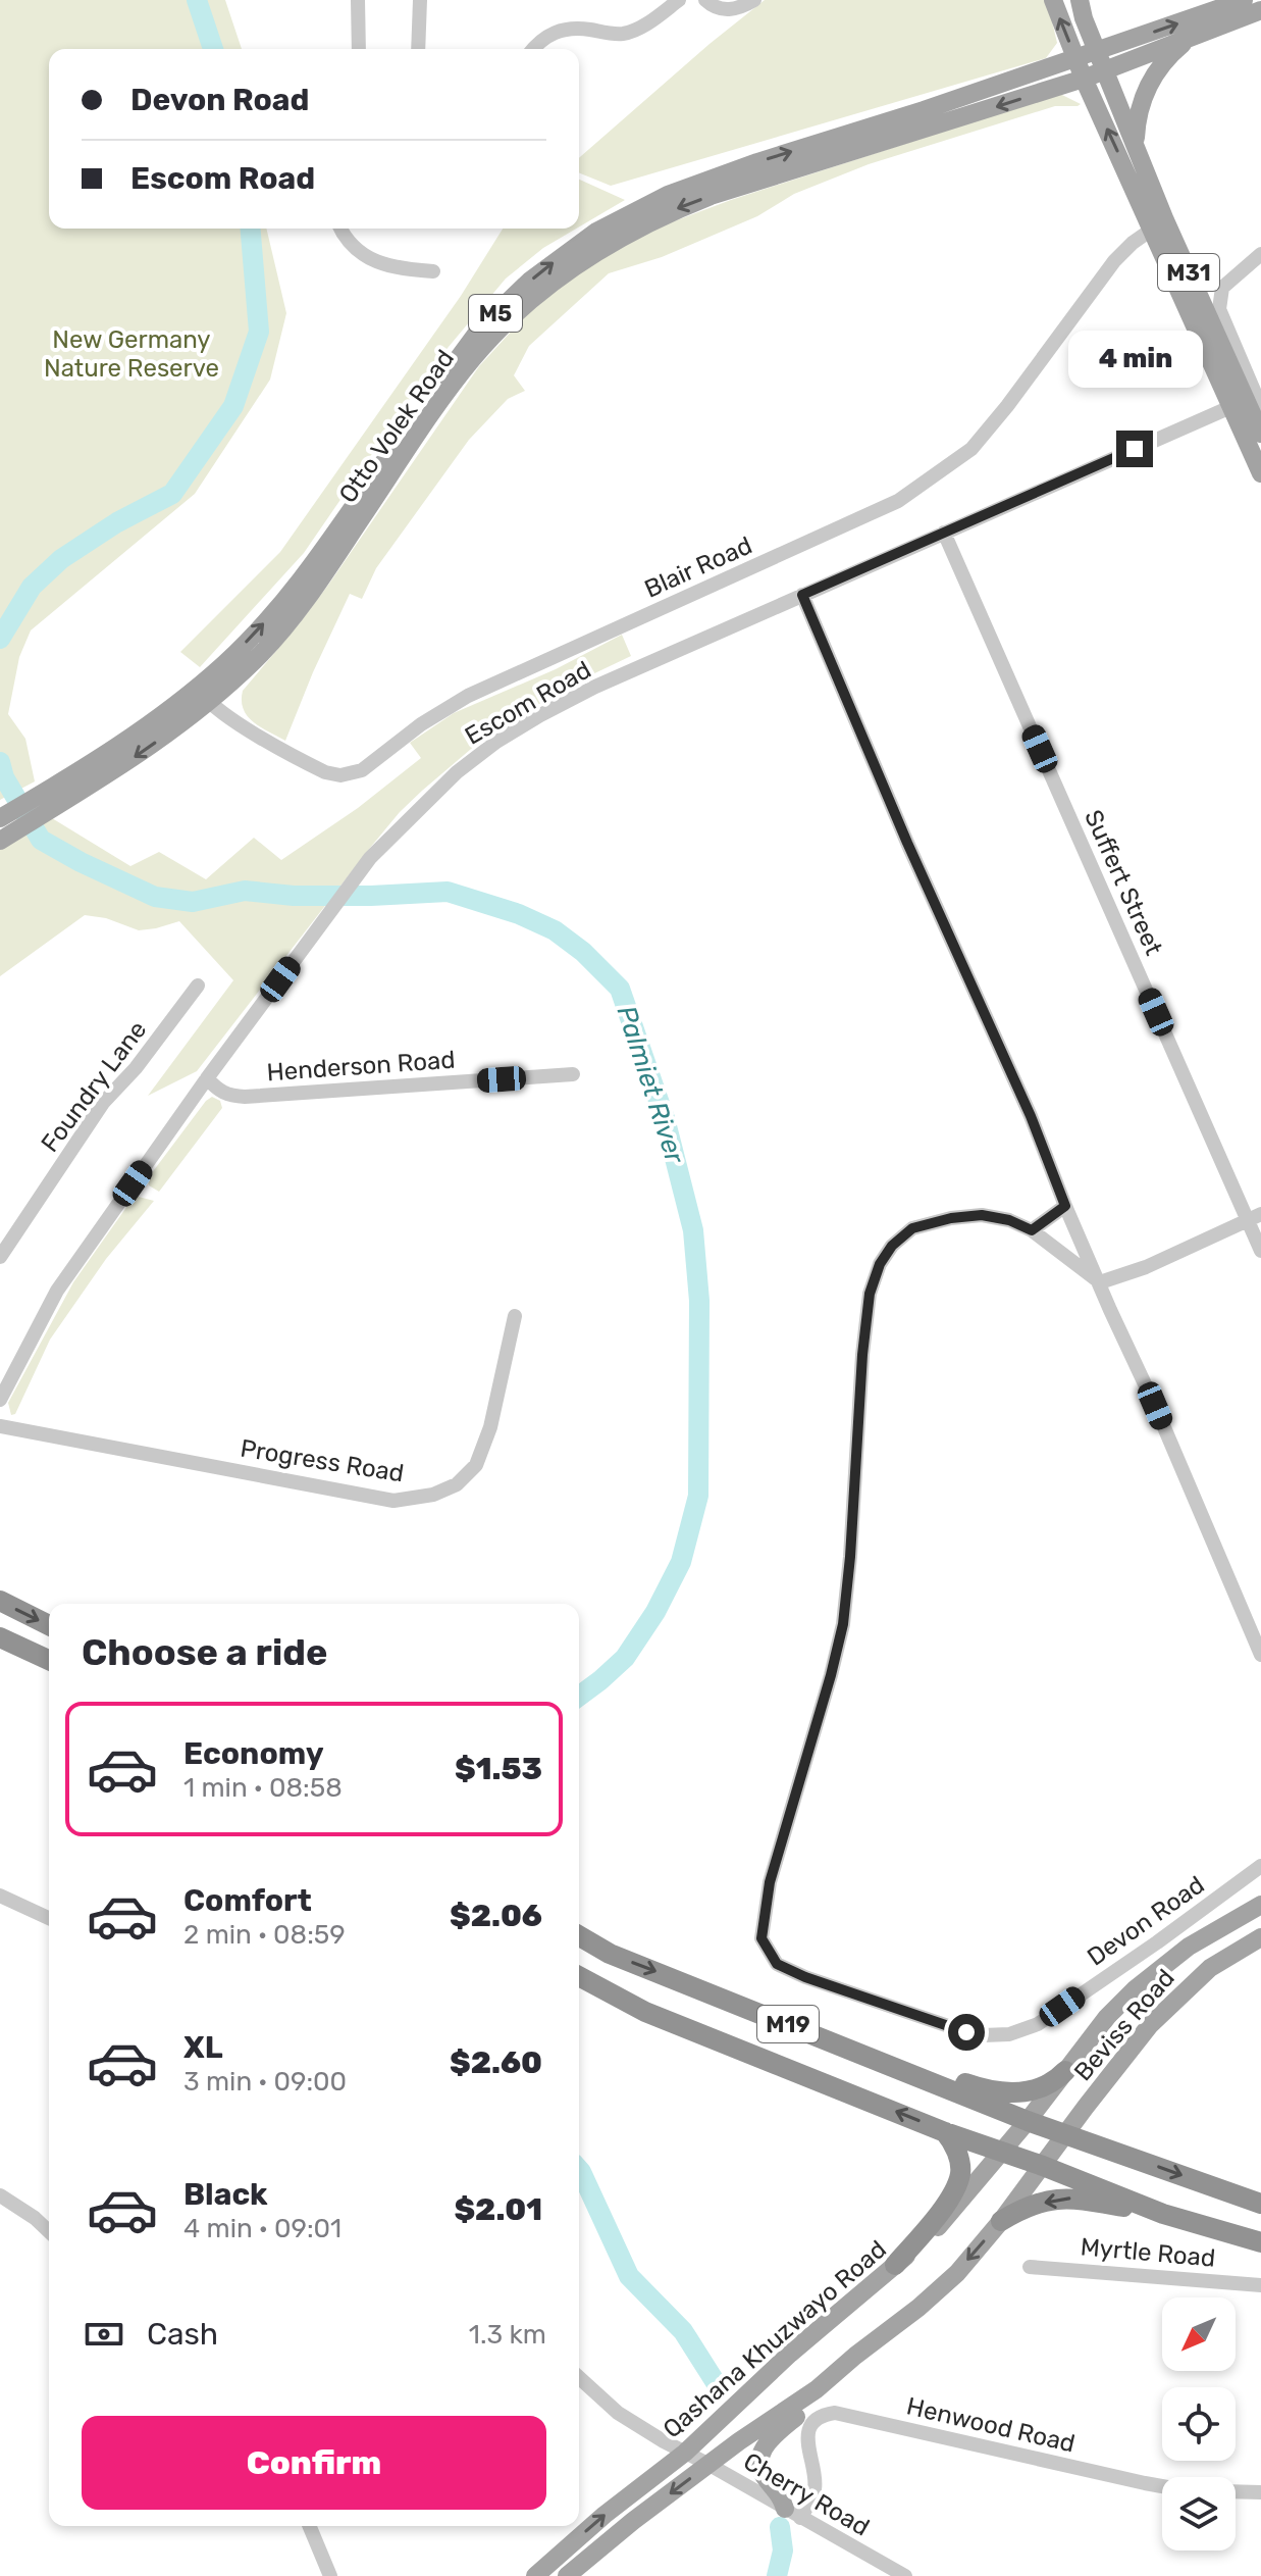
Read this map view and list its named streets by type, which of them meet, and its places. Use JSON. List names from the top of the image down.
{
  "streets": {
    "highway": ["M19"],
    "main road": [
      "M31",
      "M5",
      "Otto Volek Road",
      "Beviss Road",
      "Qashana Khuzwayo Road"
    ],
    "street": [
      "Blair Road",
      "Escom Road",
      "Suffert Street",
      "Henderson Road",
      "Foundry Lane",
      "Progress Road",
      "Devon Road",
      "Myrtle Road",
      "Henwood Road",
      "Cherry Road"
    ]
  },
  "crossings": [
    ["M31", "M5"],
    ["M31", "Otto Volek Road"],
    ["M31", "Blair Road"],
    ["M31", "Escom Road"],
    ["M5", "Otto Volek Road"],
    ["Otto Volek Road", "Blair Road"],
    ["Escom Road", "Suffert Street"],
    ["Escom Road", "Henderson Road"],
    ["M19", "Beviss Road"],
    ["M19", "Qashana Khuzwayo Road"],
    ["Beviss Road", "Qashana Khuzwayo Road"],
    ["Qashana Khuzwayo Road", "Cherry Road"],
    ["Henwood Road", "Cherry Road"]
  ],
  "water": ["Palmiet River"],
  "parks": ["New Germany Nature Reserve"],
  "north": "bottom left",
  "page": {
    "banner": ["Devon Road", "Escom Road"],
    "bubble": "4 min",
    "heading": "Choose a ride",
    "list": [
      {
        "name": "Economy",
        "note": "1 min · 08:58",
        "value": "$1.53"
      },
      {
        "name": "Comfort",
        "note": "2 min · 08:59",
        "value": "$2.06"
      },
      {
        "name": "XL",
        "note": "3 min · 09:00",
        "value": "$2.60"
      },
      {
        "name": "Black",
        "note": "4 min · 09:01",
        "value": "$2.01"
      }
    ],
    "pay": ["Cash", "1.3 km"],
    "buttons": "Confirm"
  }
}
